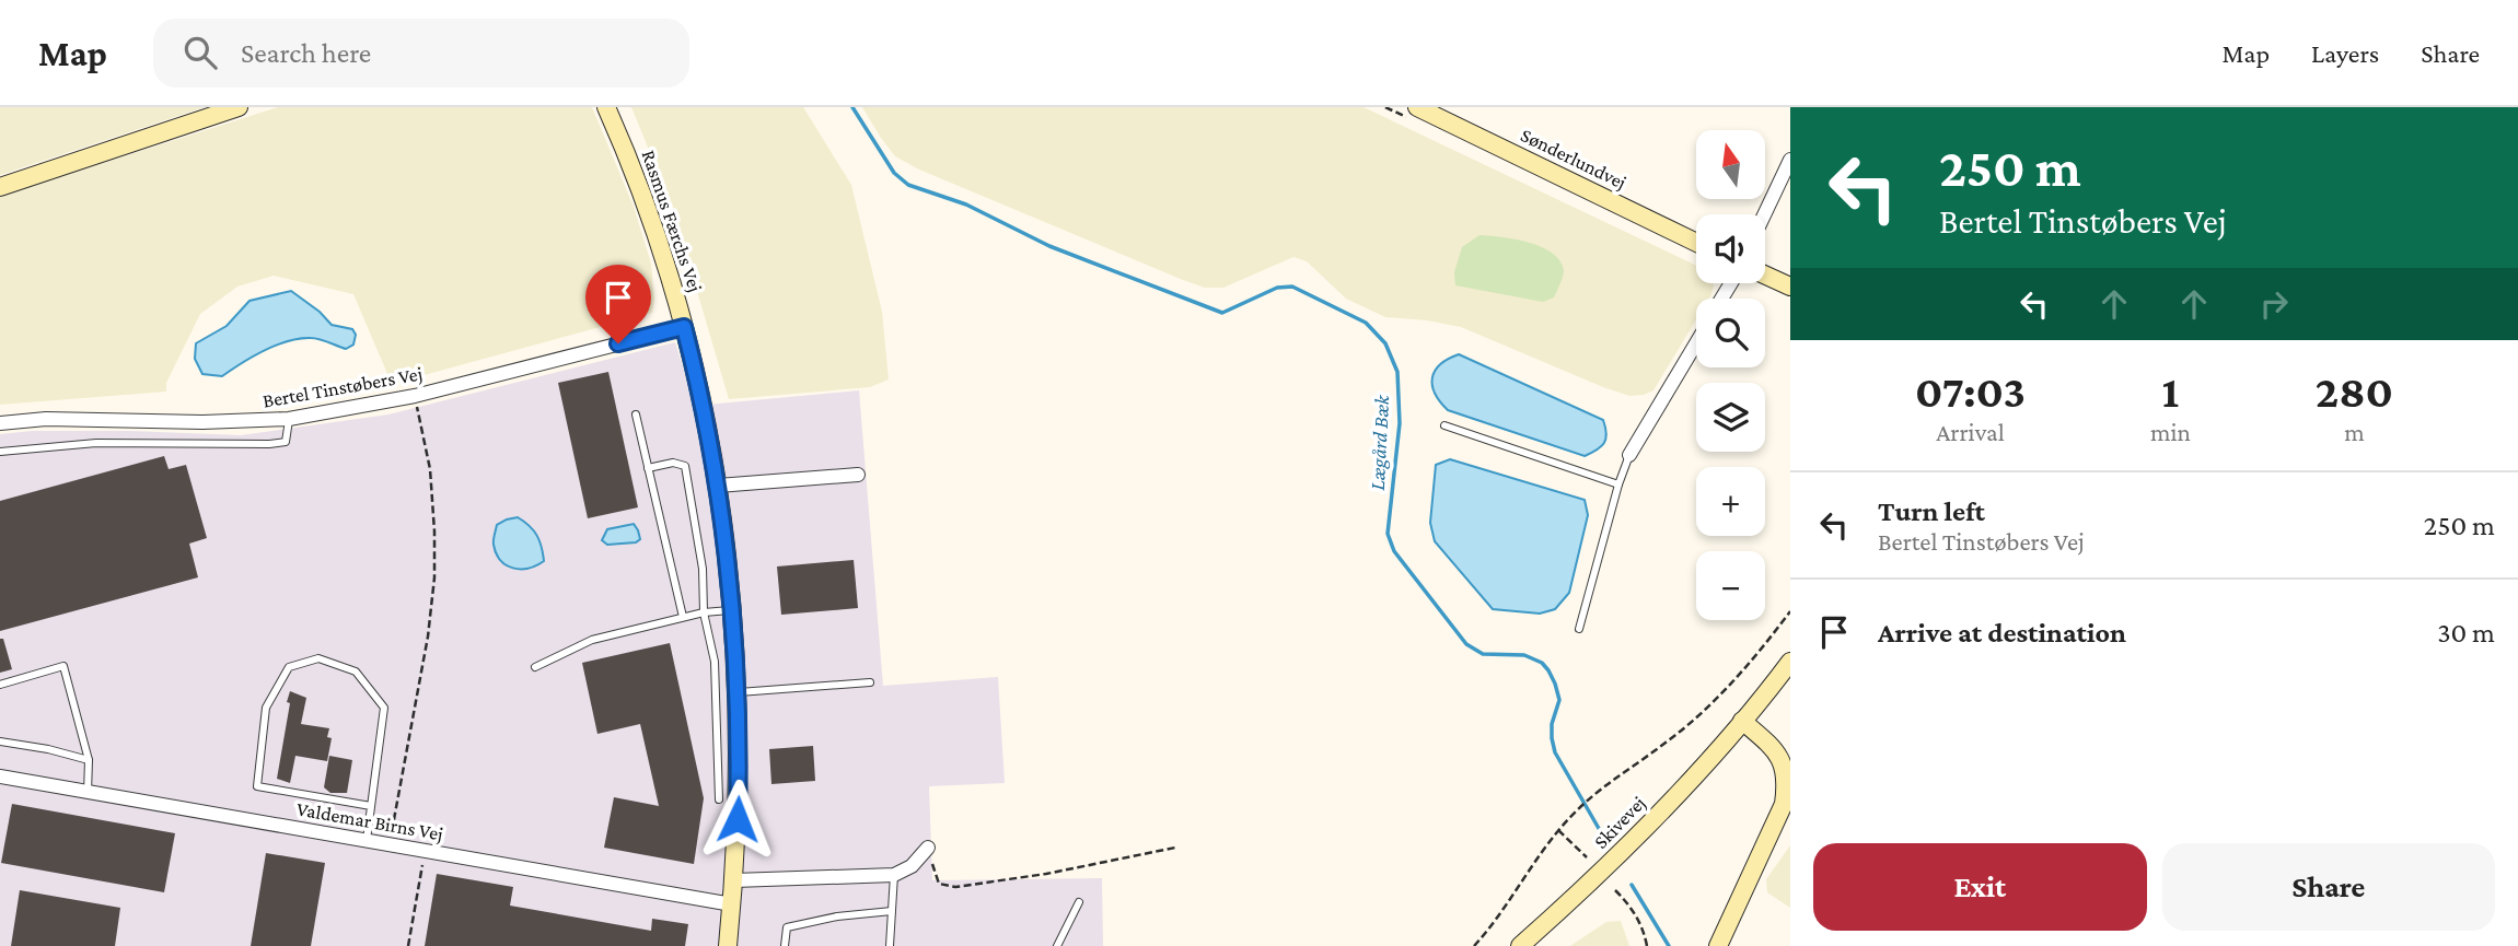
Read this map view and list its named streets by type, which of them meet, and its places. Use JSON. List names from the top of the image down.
{
  "streets": {
    "street": [
      "Sønderlundvej",
      "Rasmus Færchs Vej",
      "Bertel Tinstøbers Vej",
      "Valdemar Birns Vej",
      "Skivevej"
    ]
  },
  "crossings": [
    ["Rasmus Færchs Vej", "Bertel Tinstøbers Vej"],
    ["Rasmus Færchs Vej", "Valdemar Birns Vej"]
  ],
  "water": ["Lægård Bæk"],
  "north": "top",
  "page": {
    "header": "Map",
    "search": "Search here",
    "nav": ["Map", "Layers", "Share"],
    "turn": ["250 m", "Bertel Tinstøbers Vej"],
    "map_buttons": ["+", "−"],
    "eta": [
      "07:03",
      "Arrival",
      "1",
      "min",
      "280",
      "m"
    ],
    "list": [
      {
        "name": "Turn left",
        "note": "Bertel Tinstøbers Vej",
        "value": "250 m"
      },
      {
        "name": "Arrive at destination",
        "value": "30 m"
      }
    ],
    "buttons": ["Exit", "Share"]
  }
}
